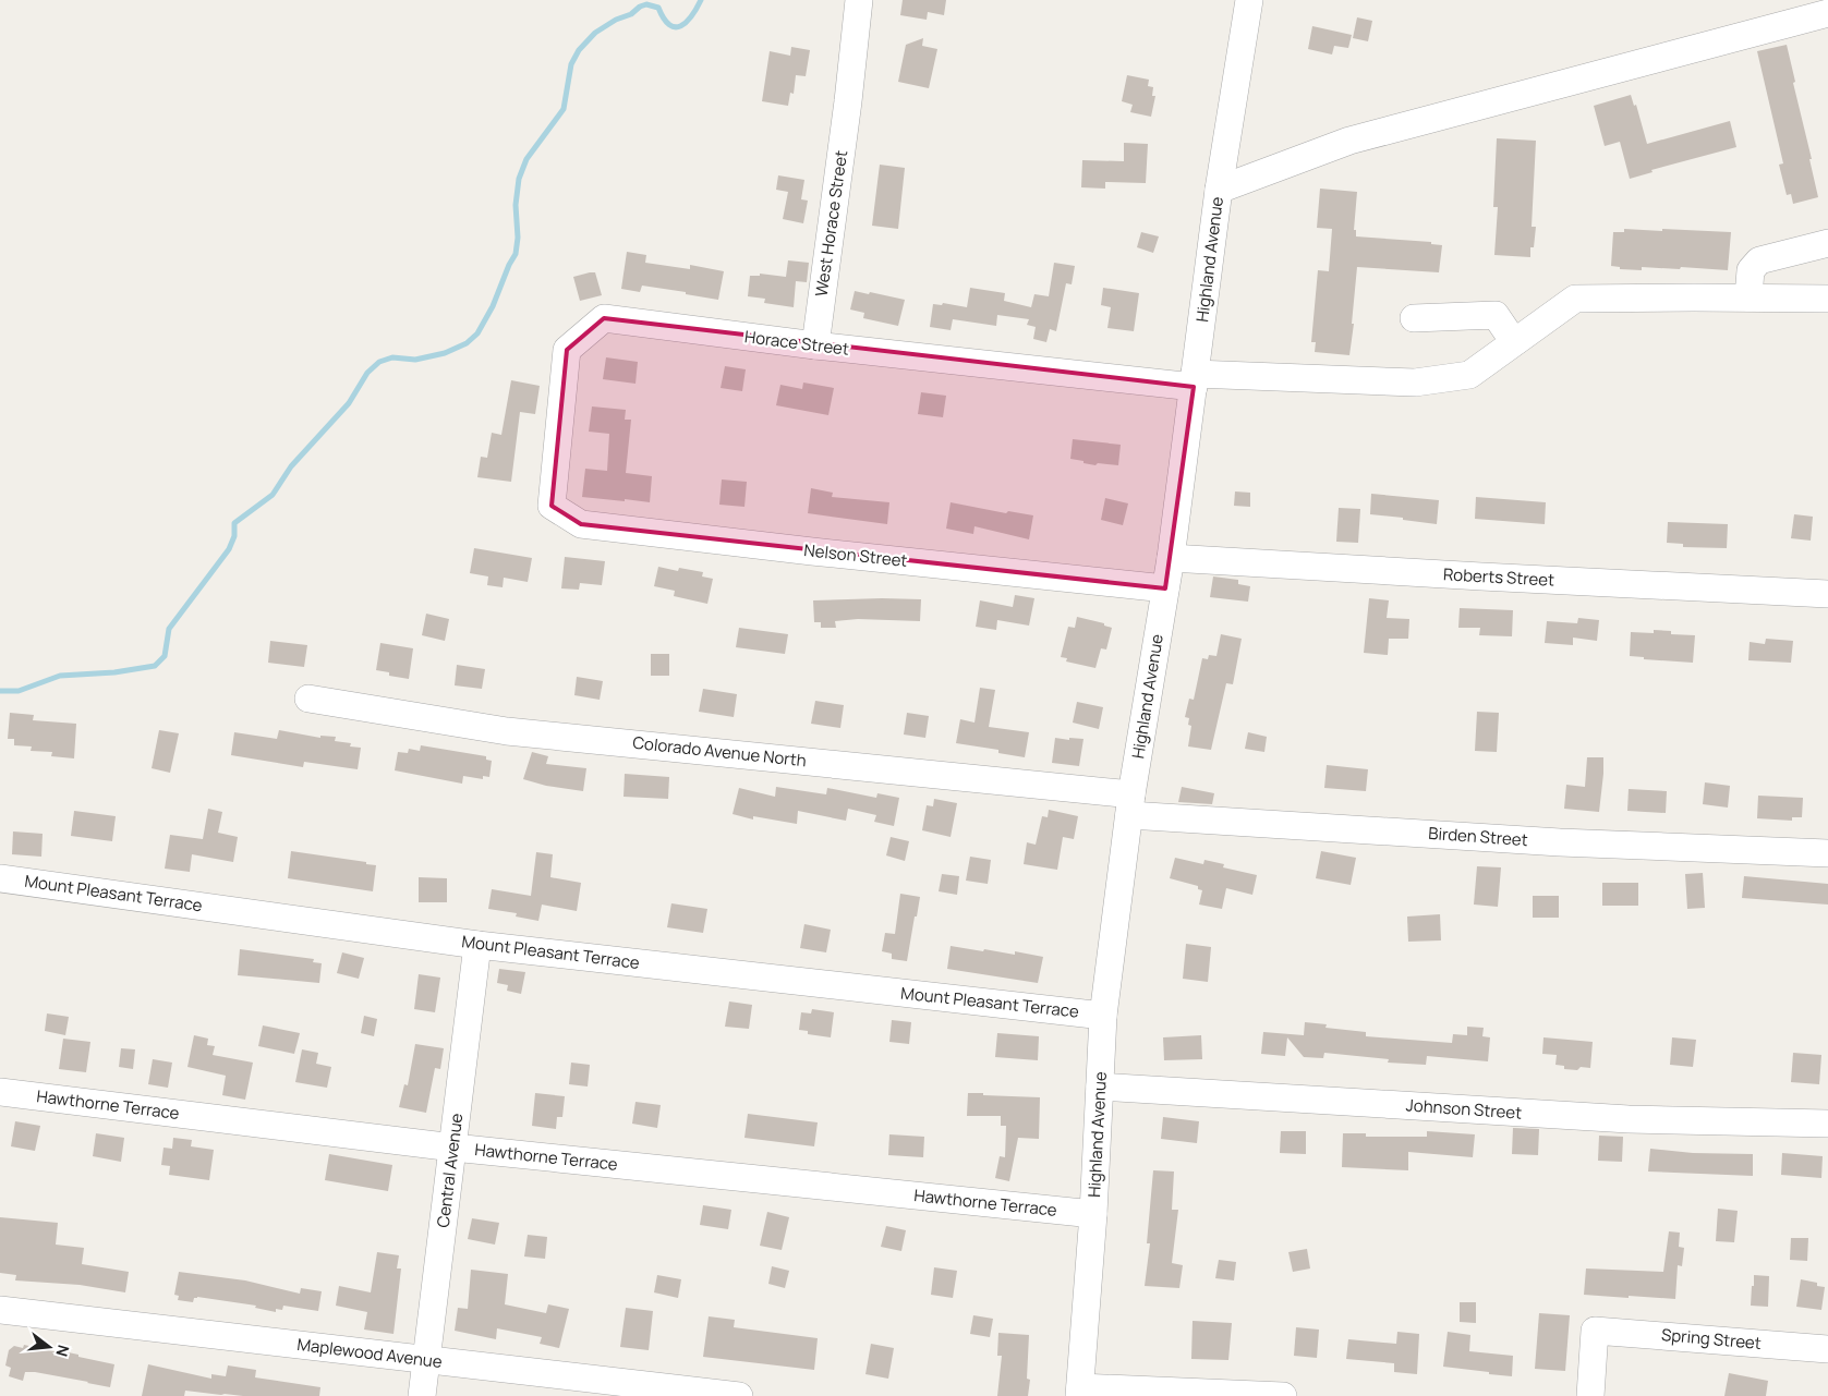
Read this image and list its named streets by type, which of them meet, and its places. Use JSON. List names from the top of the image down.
{
  "streets": {
    "street": [
      "West Horace Street",
      "Highland Avenue",
      "Horace Street",
      "Nelson Street",
      "Roberts Street",
      "Colorado Avenue North",
      "Birden Street",
      "Mount Pleasant Terrace",
      "Hawthorne Terrace",
      "Johnson Street",
      "Central Avenue",
      "Spring Street",
      "Maplewood Avenue"
    ]
  },
  "crossings": [
    ["West Horace Street", "Horace Street"],
    ["Highland Avenue", "Horace Street"],
    ["Highland Avenue", "Nelson Street"],
    ["Highland Avenue", "Roberts Street"],
    ["Highland Avenue", "Colorado Avenue North"],
    ["Highland Avenue", "Birden Street"],
    ["Highland Avenue", "Mount Pleasant Terrace"],
    ["Highland Avenue", "Hawthorne Terrace"],
    ["Highland Avenue", "Johnson Street"],
    ["Horace Street", "Nelson Street"],
    ["Colorado Avenue North", "Birden Street"],
    ["Mount Pleasant Terrace", "Central Avenue"],
    ["Hawthorne Terrace", "Central Avenue"],
    ["Central Avenue", "Maplewood Avenue"]
  ],
  "north": "right"
}
